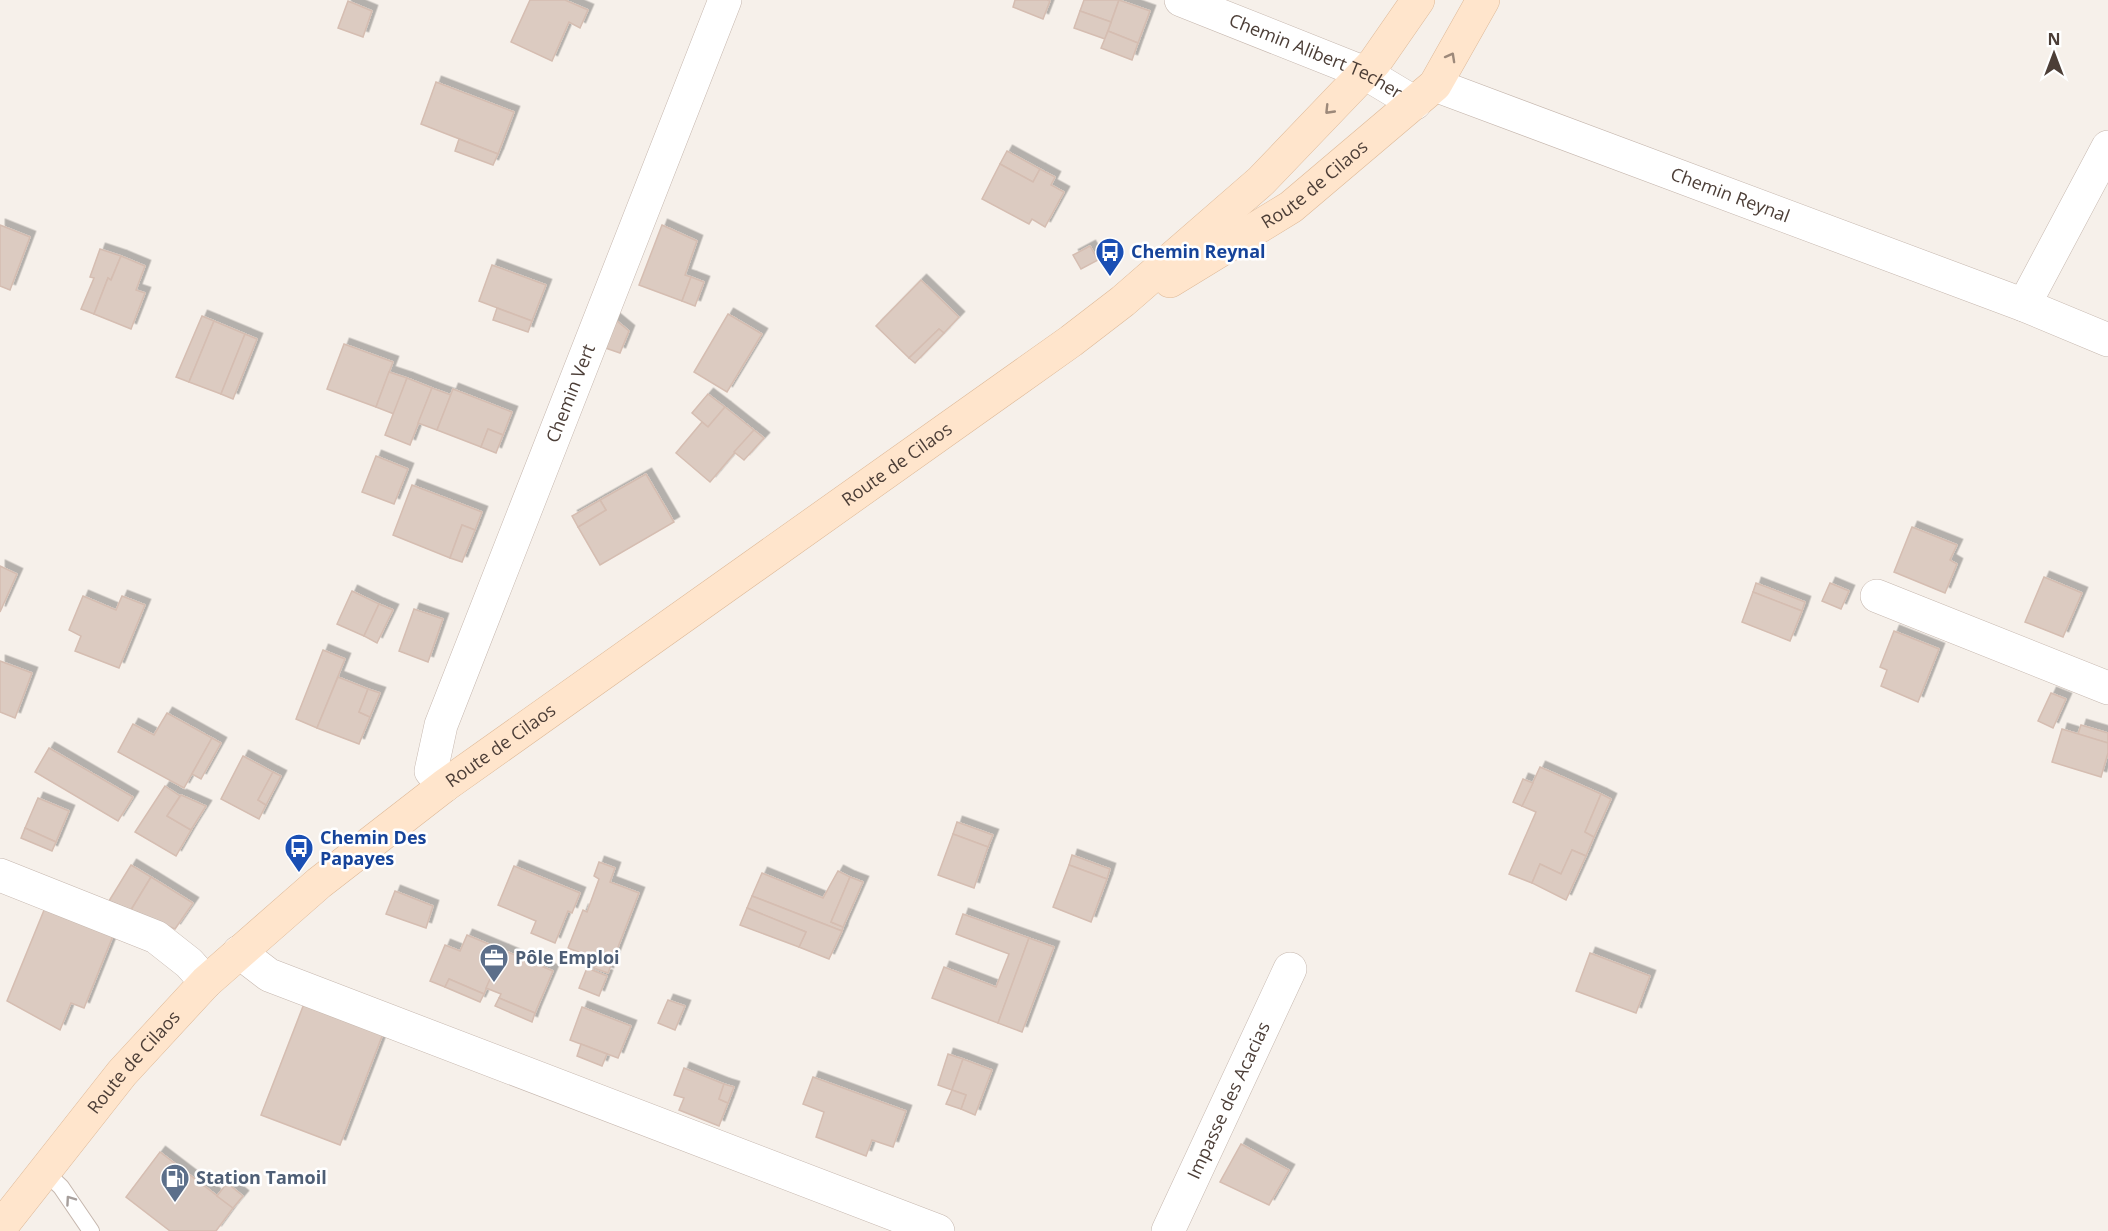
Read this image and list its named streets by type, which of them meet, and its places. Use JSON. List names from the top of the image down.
{
  "streets": {
    "main road": ["Route de Cilaos"],
    "street": [
      "Chemin Alibert Techer",
      "Chemin Reynal",
      "Chemin Vert",
      "Impasse des Acacias"
    ]
  },
  "crossings": [
    ["Chemin Alibert Techer", "Route de Cilaos"],
    ["Chemin Alibert Techer", "Chemin Reynal"],
    ["Route de Cilaos", "Chemin Reynal"],
    ["Route de Cilaos", "Chemin Vert"]
  ],
  "places": {
    "bus stop": ["Chemin Reynal", "Chemin Des Papayes"],
    "office": ["Pôle Emploi"],
    "fuel station": ["Station Tamoil"]
  },
  "north": "top"
}
